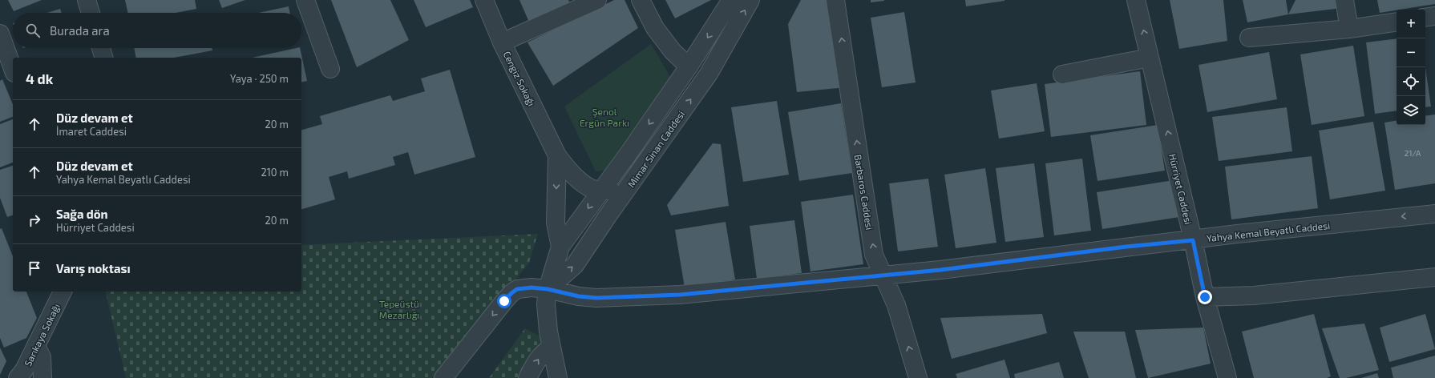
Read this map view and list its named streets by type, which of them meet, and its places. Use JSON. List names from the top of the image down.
{
  "streets": {
    "street": [
      "Cengiz Sokağı",
      "Mimar Sinan Caddesi",
      "Hürriyet Caddesi",
      "Barbaros Caddesi",
      "Yahya Kemal Beyatlı Caddesi",
      "Sarıkaya Sokağı"
    ]
  },
  "crossings": [
    ["Mimar Sinan Caddesi", "Yahya Kemal Beyatlı Caddesi"],
    ["Hürriyet Caddesi", "Yahya Kemal Beyatlı Caddesi"],
    ["Barbaros Caddesi", "Yahya Kemal Beyatlı Caddesi"]
  ],
  "one_way": ["Hürriyet Caddesi", "Barbaros Caddesi"],
  "parks": ["Şenol Ergün Parkı", "Tepeüstü Mezarlığı"],
  "house_numbers": ["21/A"],
  "page": {
    "map_buttons": ["+", "−"],
    "search": "Burada ara",
    "heading": ["4 dk", "Yaya · 250 m"],
    "list": [
      ["Düz devam et", "İmaret Caddesi", "20 m"],
      ["Düz devam et", "Yahya Kemal Beyatlı Caddesi", "210 m"],
      ["Sağa dön", "Hürriyet Caddesi", "20 m"],
      "Varış noktası"
    ]
  }
}
